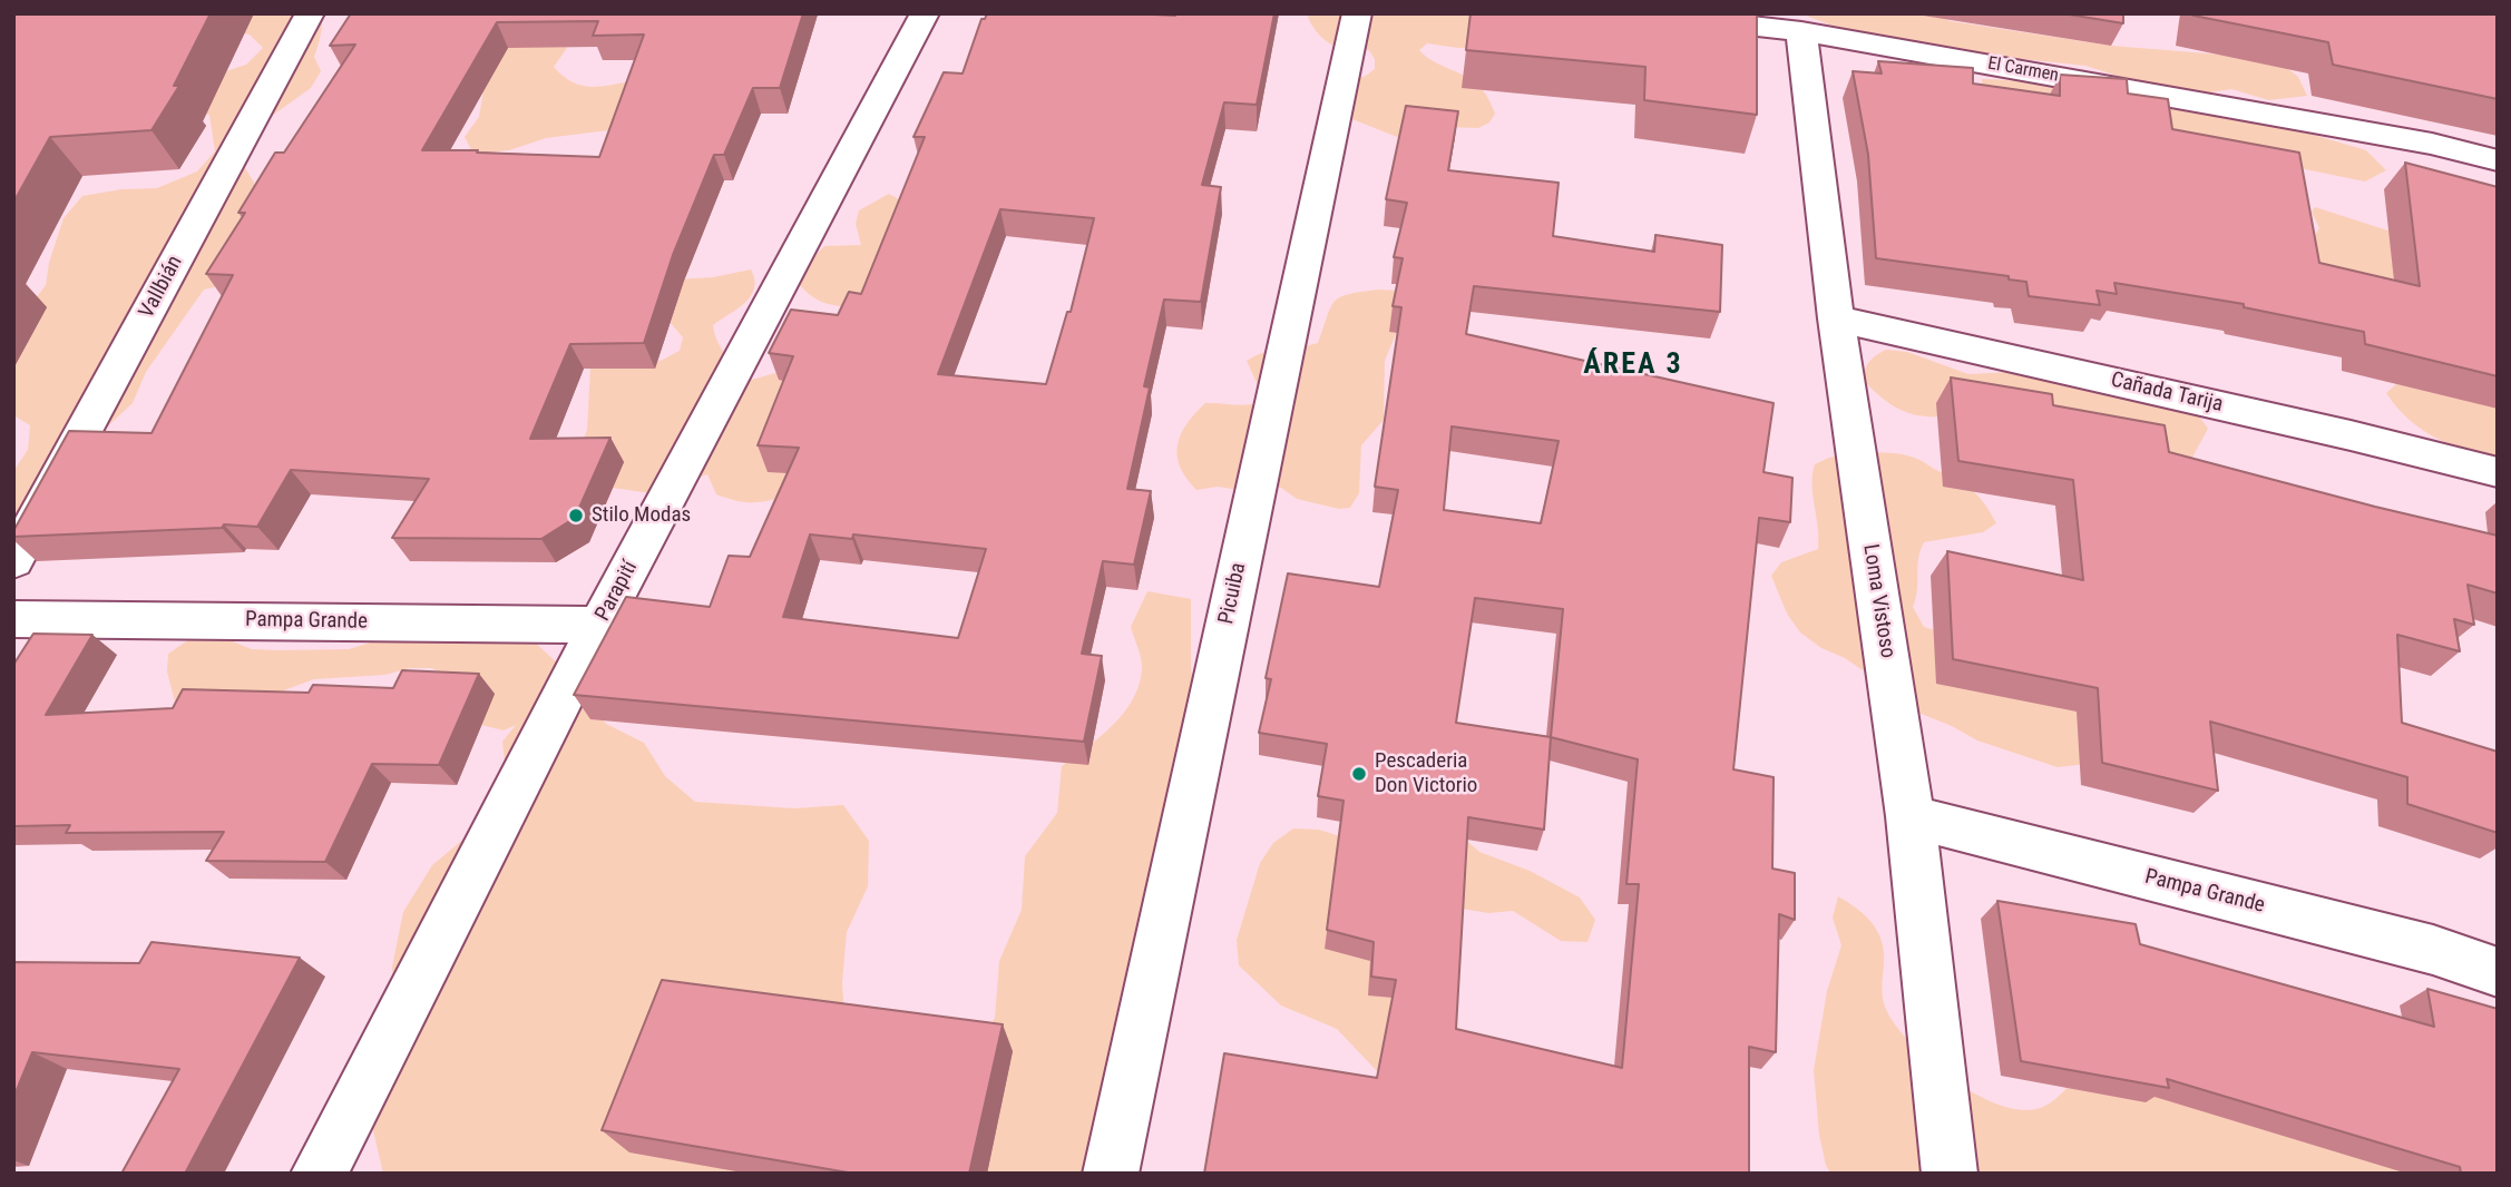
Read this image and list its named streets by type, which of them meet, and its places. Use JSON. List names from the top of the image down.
{
  "streets": {
    "street": [
      "El Carmen",
      "Vallbián",
      "Cañada Tarija",
      "Parapití",
      "Picuiba",
      "Loma Vistoso",
      "Pampa Grande"
    ]
  },
  "crossings": [
    ["El Carmen", "Loma Vistoso"],
    ["Cañada Tarija", "Loma Vistoso"],
    ["Parapití", "Pampa Grande"],
    ["Loma Vistoso", "Pampa Grande"]
  ],
  "districts": ["ÁREA 3"],
  "places": ["Stilo Modas", "Pescaderia Don Victorio"]
}
